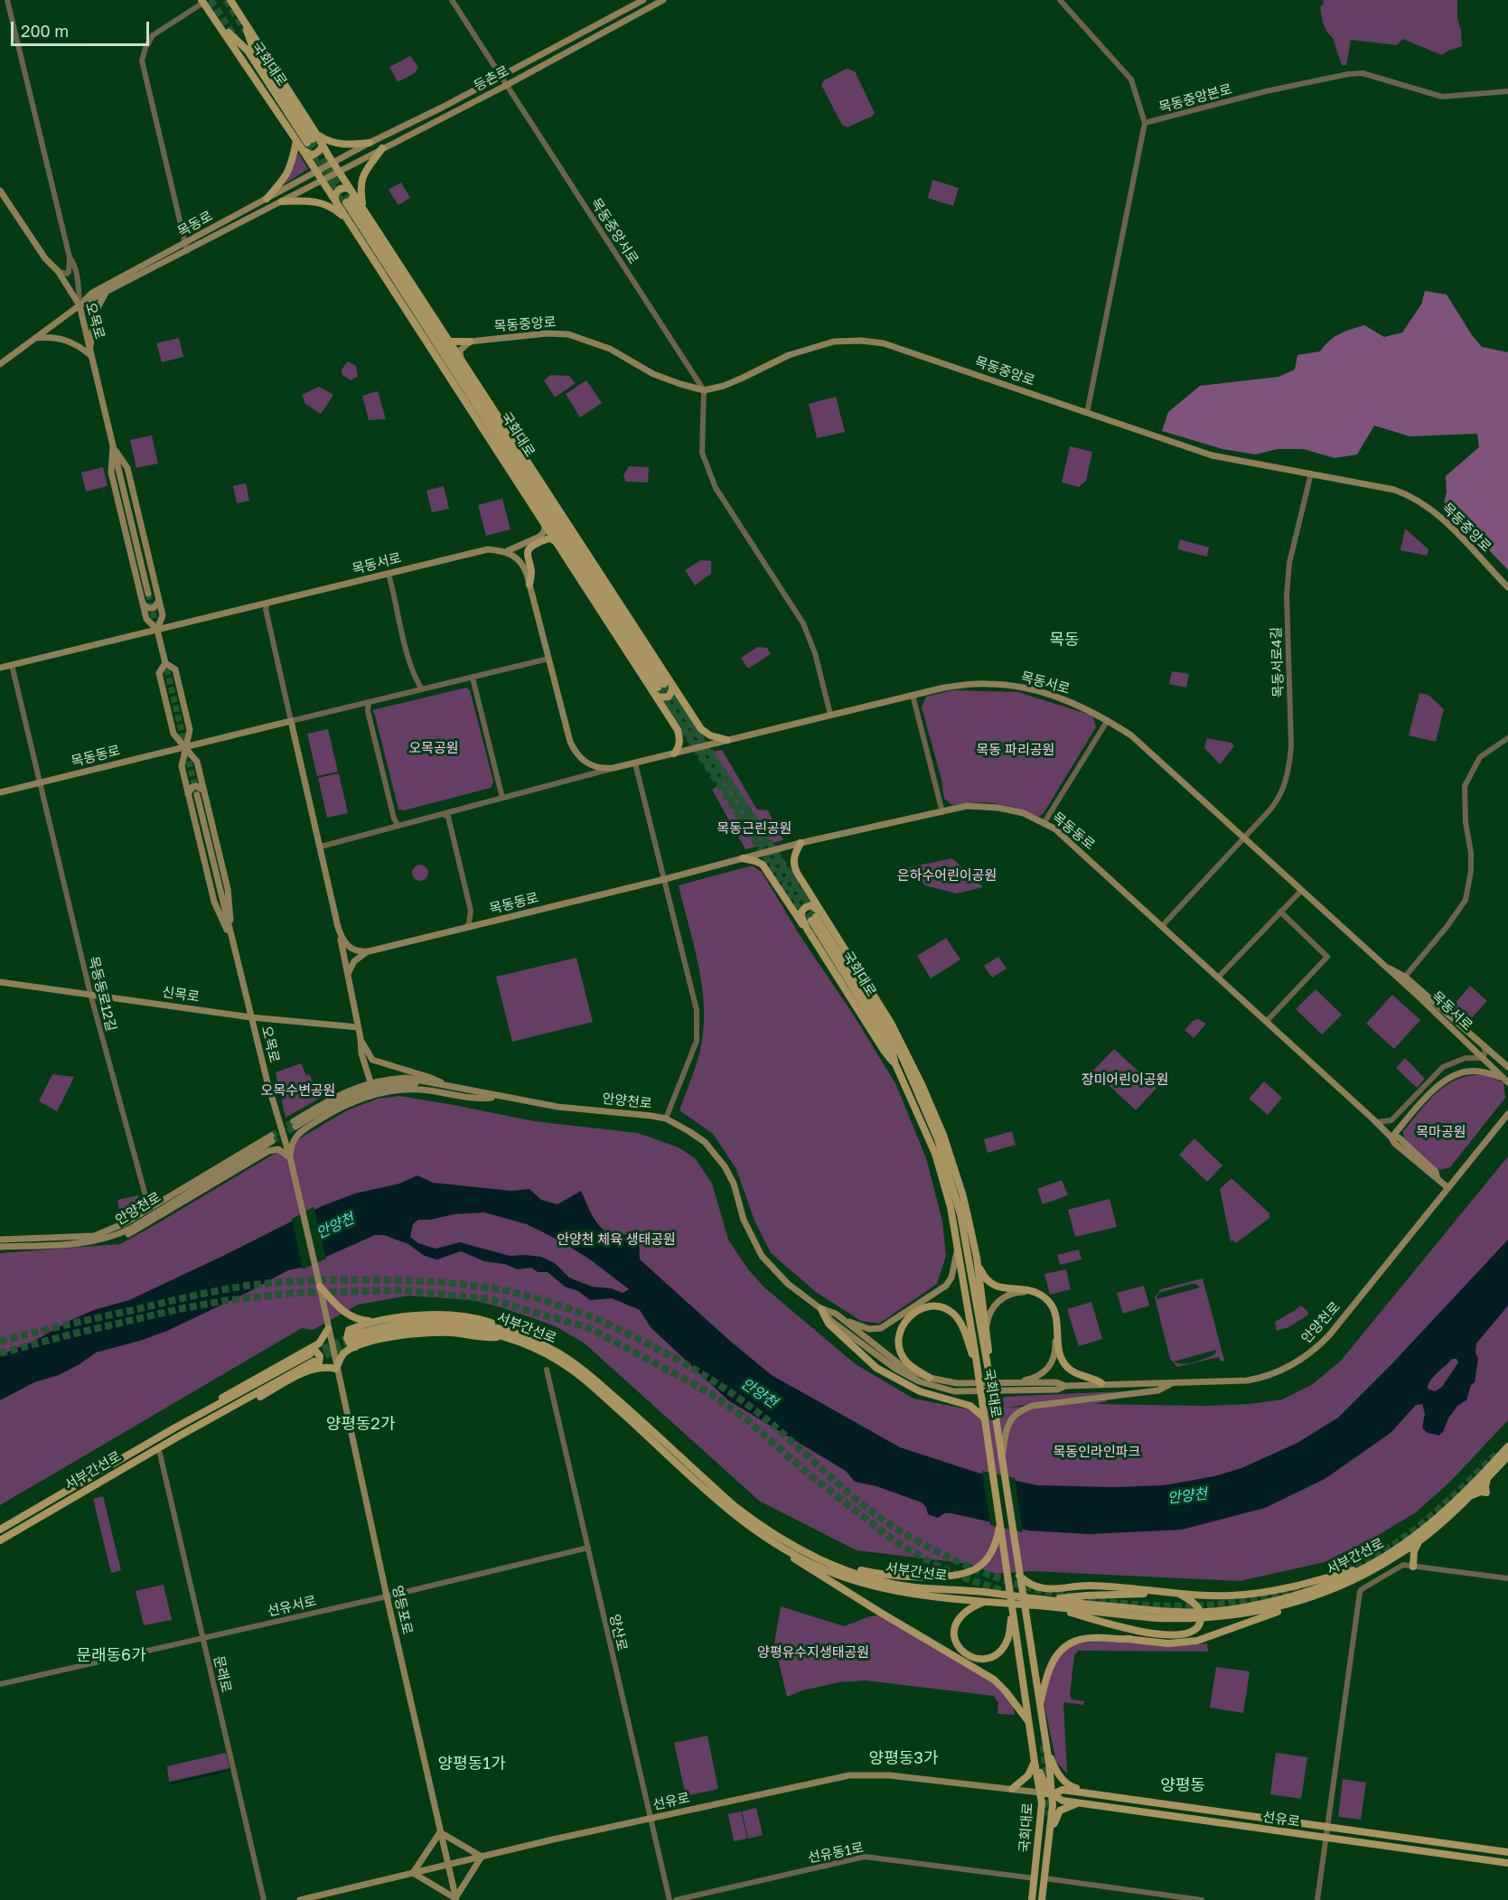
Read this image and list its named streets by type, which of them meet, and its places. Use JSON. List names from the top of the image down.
{
  "streets": {
    "main road": [
      "국회대로",
      "등촌로",
      "목동로",
      "오목로",
      "목동중앙로",
      "목동서로",
      "목동동로",
      "신목로",
      "안양천로",
      "서부간선로",
      "영등포로",
      "선유로"
    ],
    "street": [
      "목동중앙본로",
      "목동중앙서로",
      "목동서로4길",
      "목동동로12길",
      "선유서로",
      "양산로",
      "문래로",
      "선유동1로"
    ]
  },
  "crossings": [
    ["국회대로", "선유로"],
    ["국회대로", "선유동1로"],
    ["등촌로", "목동로"],
    ["등촌로", "목동중앙서로"],
    ["목동중앙본로", "목동중앙로"],
    ["목동로", "오목로"],
    ["목동중앙서로", "목동중앙로"],
    ["오목로", "목동서로"],
    ["오목로", "목동동로"],
    ["오목로", "신목로"],
    ["목동중앙로", "목동서로4길"],
    ["목동서로", "목동서로4길"],
    ["목동서로", "목동동로"],
    ["목동서로", "목동동로12길"],
    ["목동서로4길", "목동동로"],
    ["목동동로", "목동동로12길"],
    ["목동동로", "안양천로"],
    ["목동동로12길", "신목로"],
    ["목동동로12길", "안양천로"],
    ["서부간선로", "영등포로"],
    ["선유서로", "영등포로"],
    ["선유서로", "양산로"],
    ["선유서로", "문래로"],
    ["영등포로", "선유로"],
    ["양산로", "선유로"]
  ],
  "districts": [
    "목동",
    "양평동2가",
    "문래동6가",
    "양평동3가",
    "양평동1가",
    "양평동"
  ],
  "water": ["안양천"],
  "parks": [
    "오목공원",
    "목동 파리공원",
    "목동근린공원",
    "은하수어린이공원",
    "장미어린이공원",
    "오목수변공원",
    "목마공원",
    "안양천 체육 생태공원",
    "목동인라인파크",
    "양평유수지생태공원"
  ],
  "scale_bar": "200 m"
}
